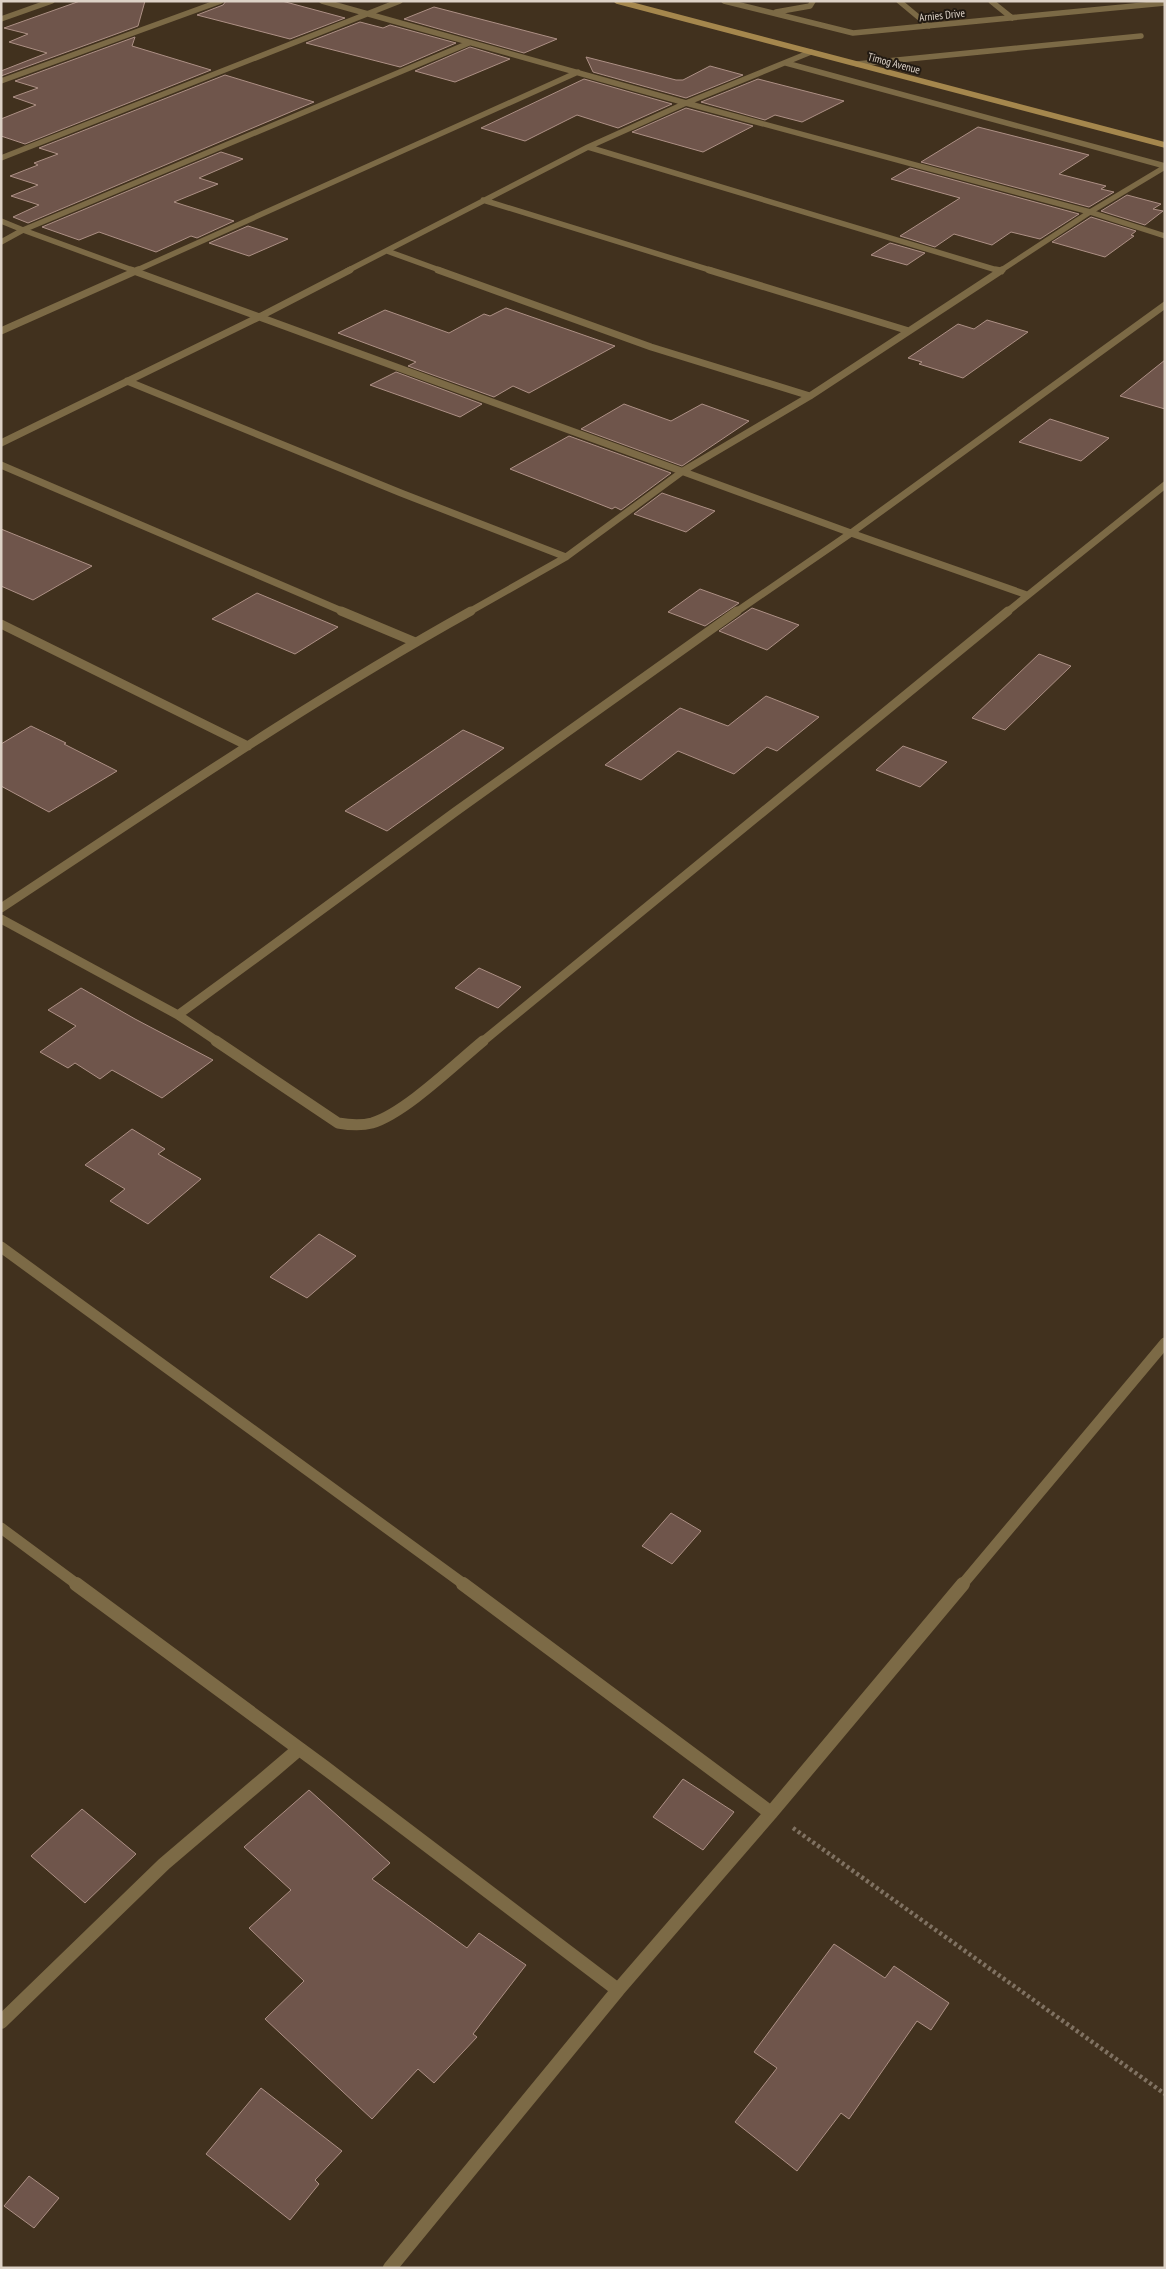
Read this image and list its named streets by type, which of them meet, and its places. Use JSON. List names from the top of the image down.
{
  "streets": {
    "main road": ["Timog Avenue"],
    "street": ["Arnies Drive"]
  }
}
